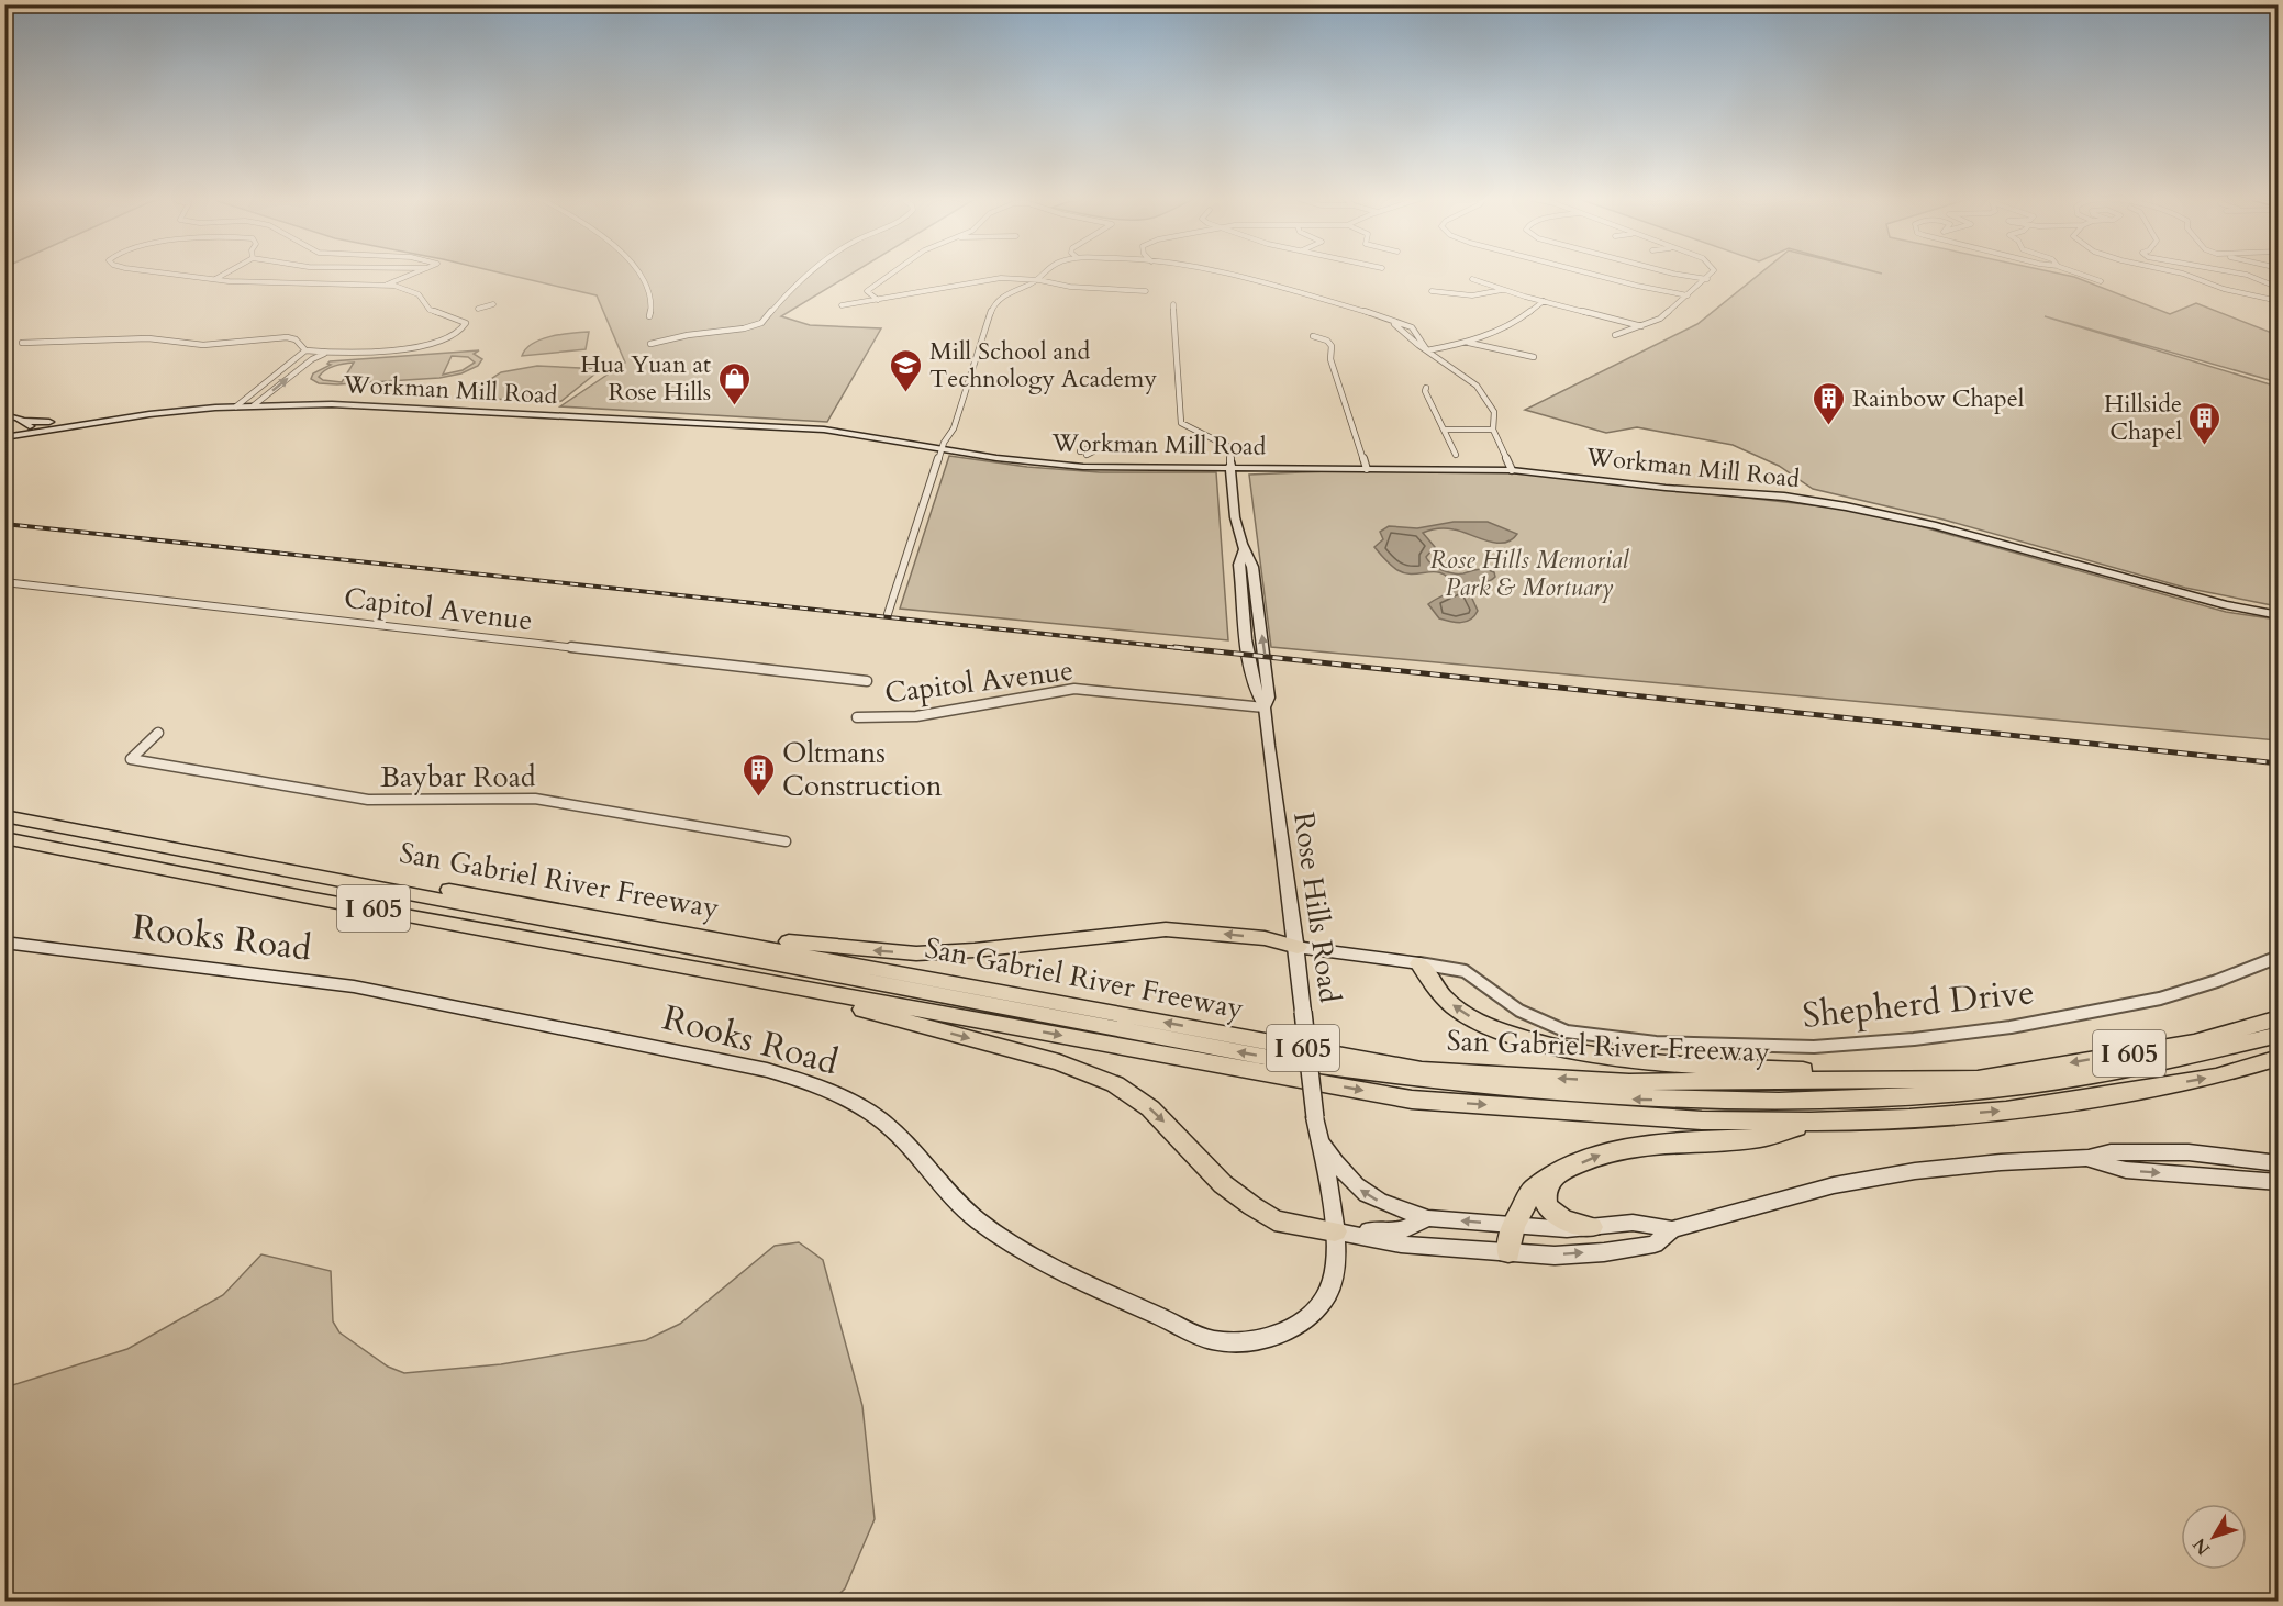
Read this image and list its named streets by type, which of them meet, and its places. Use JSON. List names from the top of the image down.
{
  "streets": {
    "highway": ["San Gabriel River Freeway", "I 605"],
    "main road": [
      "Workman Mill Road",
      "Rose Hills Road",
      "Rooks Road",
      "Shepherd Drive"
    ],
    "street": ["Capitol Avenue", "Baybar Road"]
  },
  "crossings": [
    ["Workman Mill Road", "Rose Hills Road"],
    ["Capitol Avenue", "Rose Hills Road"],
    ["Rose Hills Road", "Rooks Road"],
    ["Rose Hills Road", "Shepherd Drive"]
  ],
  "parks": ["Rose Hills Memorial Park & Mortuary"],
  "places": {
    "school or university": ["Mill School and Technology Academy"],
    "shop": ["Hua Yuan at Rose Hills"],
    "building": ["Rainbow Chapel", "Hillside Chapel", "Oltmans Construction"]
  },
  "north": "bottom left"
}
